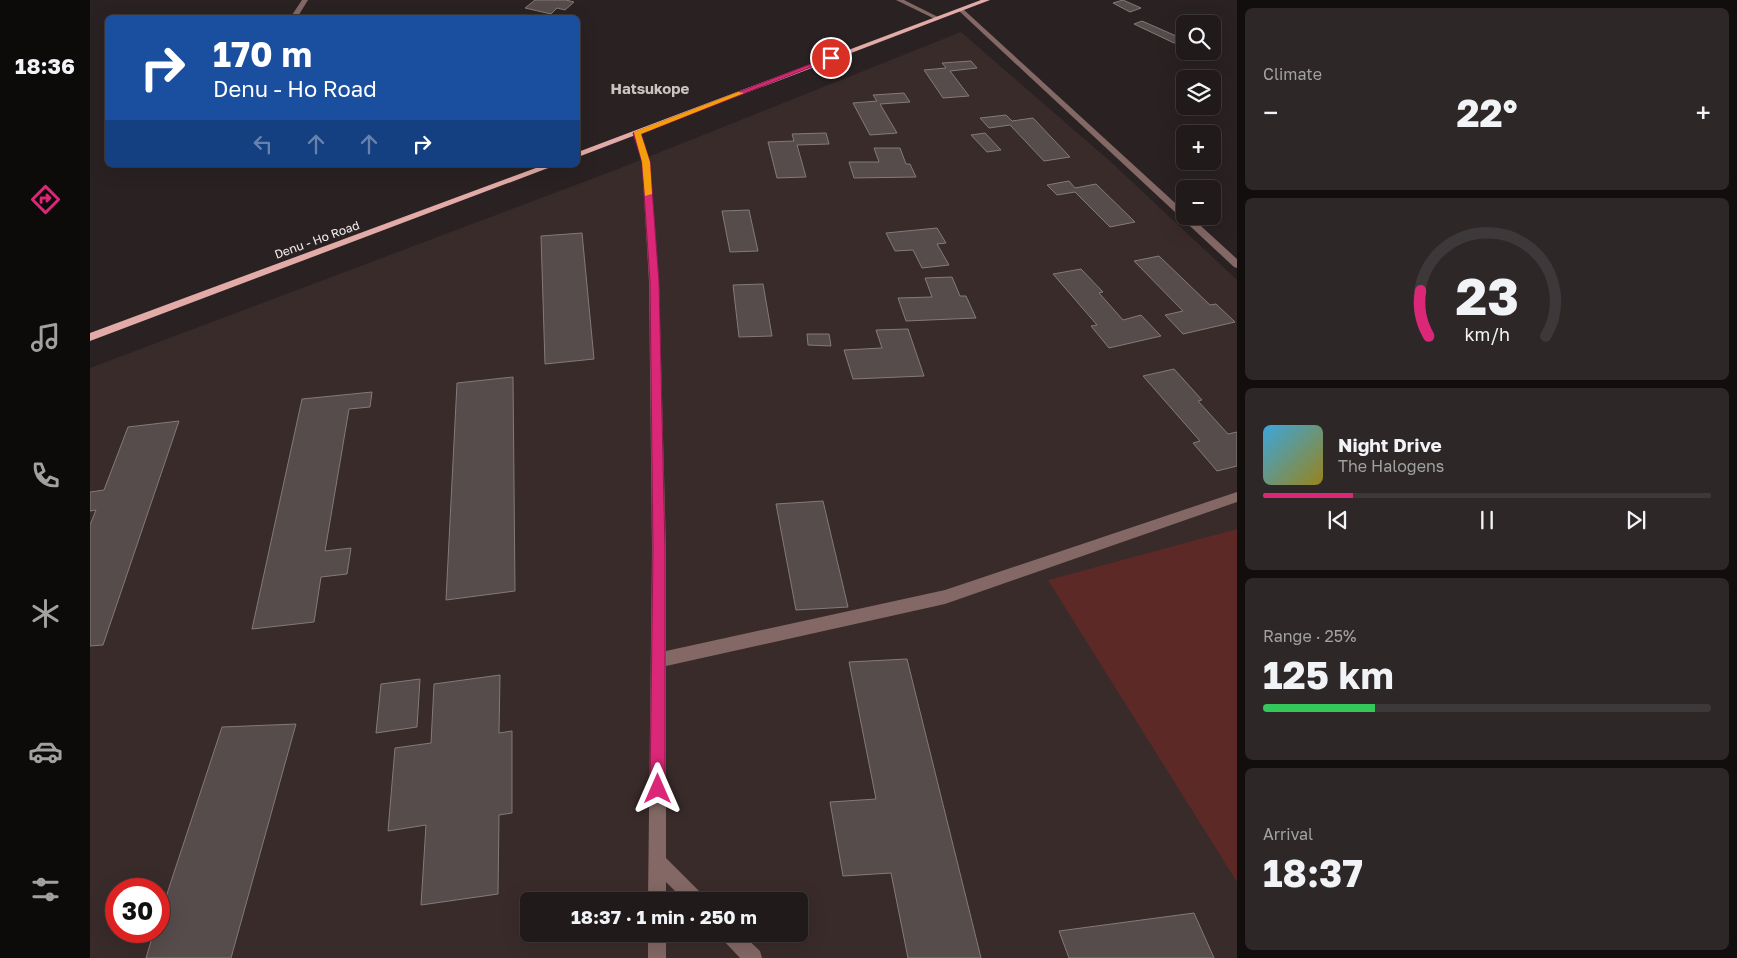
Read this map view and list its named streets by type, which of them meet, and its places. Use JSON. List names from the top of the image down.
{
  "streets": {
    "main road": ["Denu - Ho Road"]
  },
  "districts": ["Hatsukope"],
  "page": {
    "tabs": "18:36",
    "tile": [
      "Climate",
      ["Range · 25%", "125 km"],
      ["Arrival", "18:37"]
    ],
    "map_buttons": ["+", "−"],
    "turn": ["170 m", "Denu - Ho Road"],
    "heat": ["−", "22°", "+"],
    "song": ["Night Drive", "The Halogens"],
    "limit": "30",
    "trip": "18:37 · 1 min · 250 m",
    "gauge": ["23", "km/h"]
  }
}
